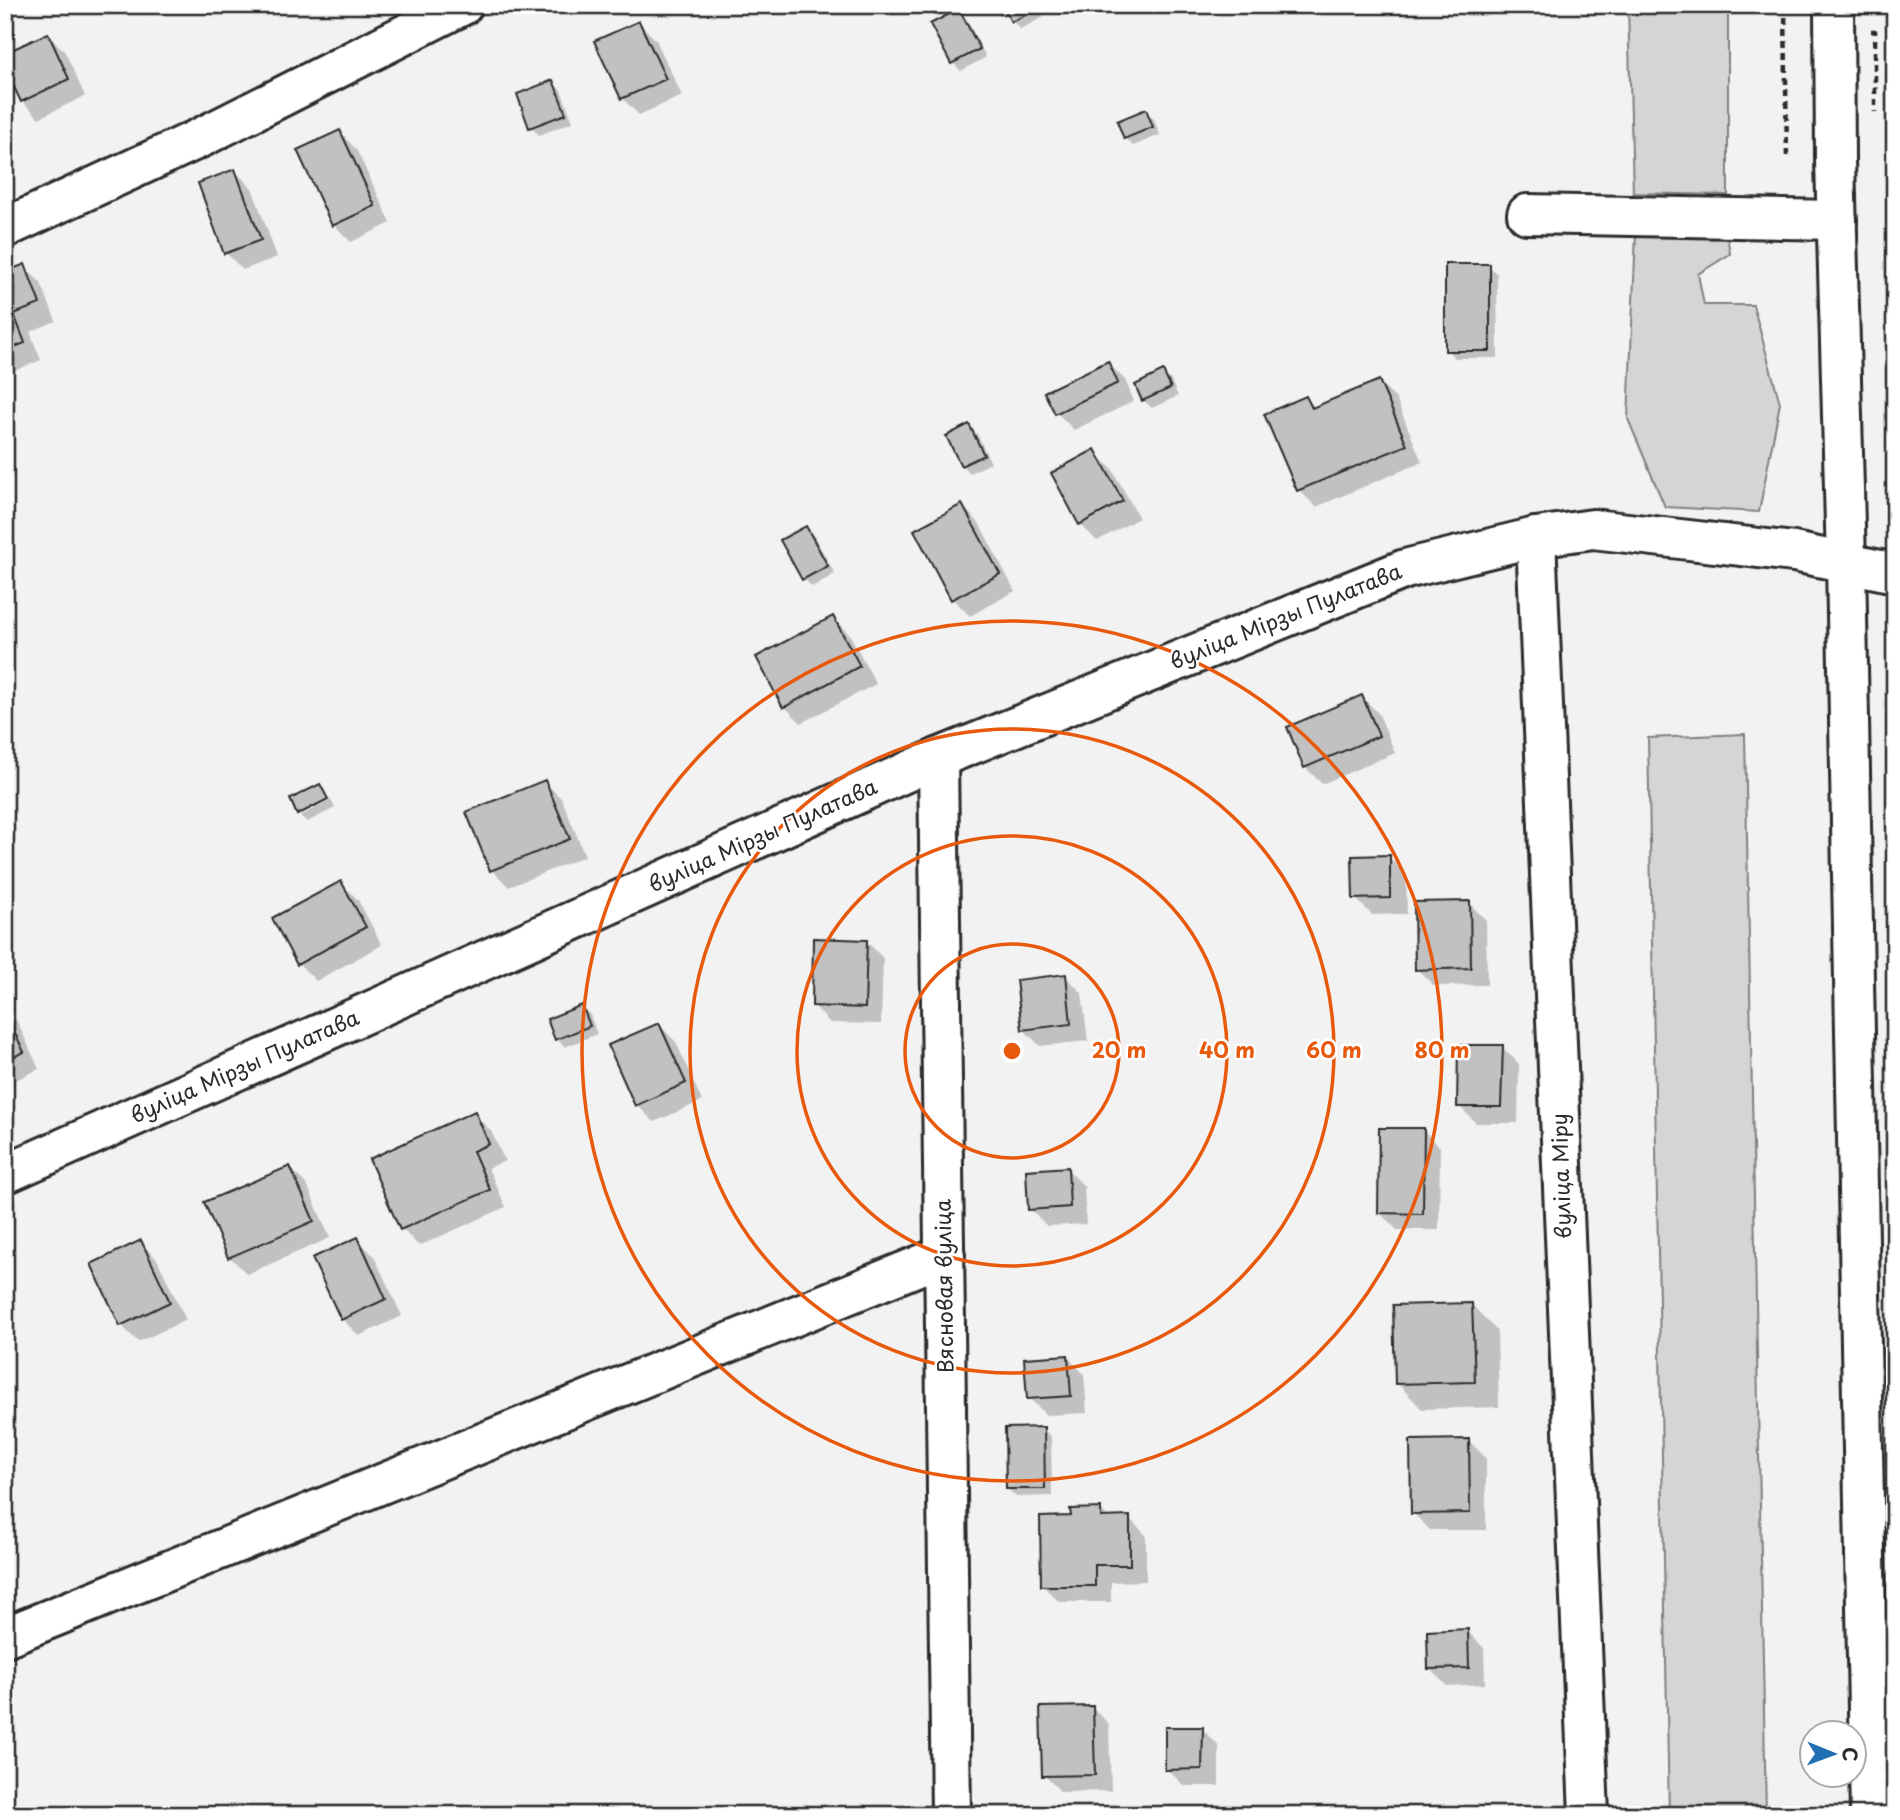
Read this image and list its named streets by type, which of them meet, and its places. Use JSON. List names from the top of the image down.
{
  "streets": {
    "street": ["вуліца Мірзы Пулатава", "вуліца Міру", "Вясновая вуліца"]
  },
  "crossings": [
    ["вуліца Мірзы Пулатава", "вуліца Міру"],
    ["вуліца Мірзы Пулатава", "Вясновая вуліца"]
  ],
  "north": "right",
  "rings": [
    "20 m",
    "40 m",
    "60 m",
    "80 m"
  ]
}
